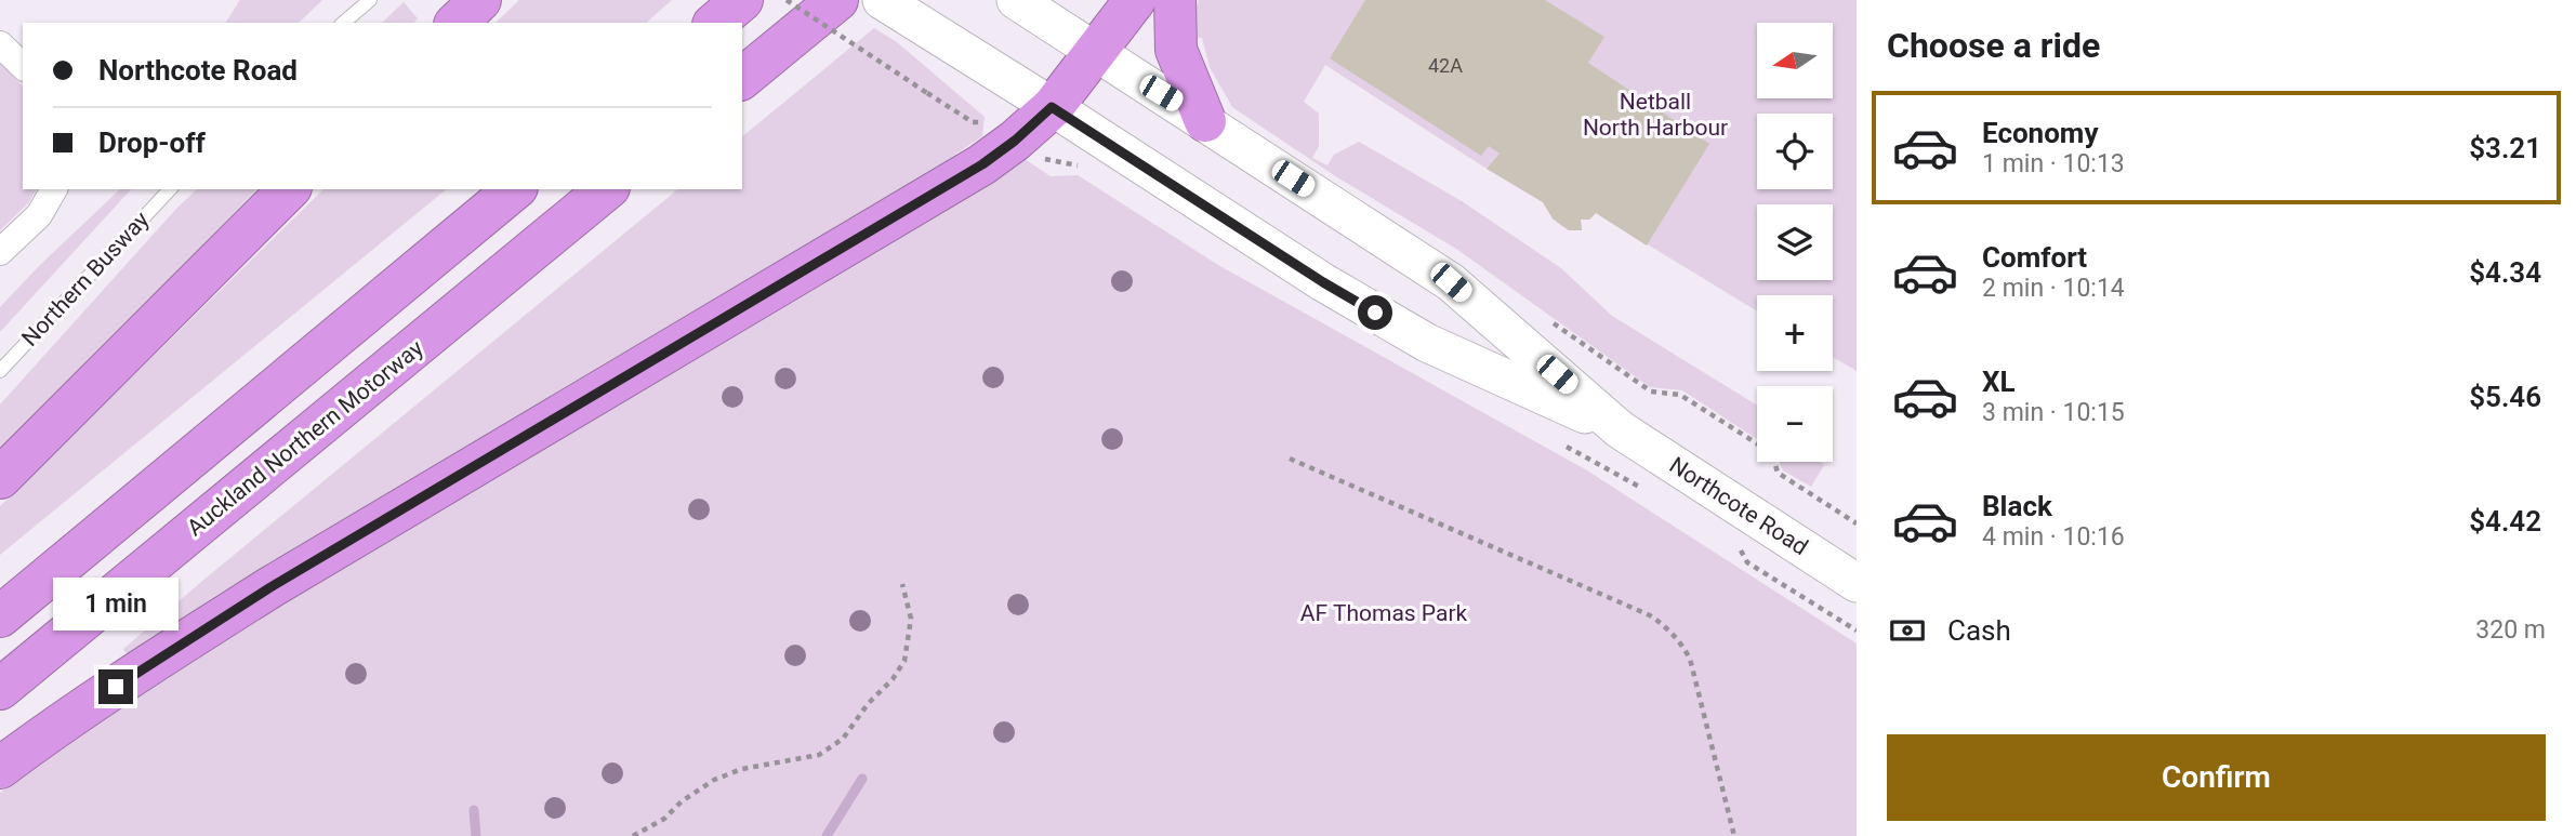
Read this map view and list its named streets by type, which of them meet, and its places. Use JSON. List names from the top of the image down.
{
  "streets": {
    "highway": ["Auckland Northern Motorway"],
    "main road": ["Northcote Road"],
    "lane": ["Northern Busway"]
  },
  "parks": ["Netball North Harbour", "AF Thomas Park"],
  "house_numbers": ["42A"],
  "north": "left",
  "page": {
    "heading": "Choose a ride",
    "map_buttons": ["+", "−"],
    "banner": ["Northcote Road", "Drop-off"],
    "list": [
      {
        "name": "Economy",
        "note": "1 min · 10:13",
        "value": "$3.21"
      },
      {
        "name": "Comfort",
        "note": "2 min · 10:14",
        "value": "$4.34"
      },
      {
        "name": "XL",
        "note": "3 min · 10:15",
        "value": "$5.46"
      },
      {
        "name": "Black",
        "note": "4 min · 10:16",
        "value": "$4.42"
      }
    ],
    "bubble": "1 min",
    "pay": ["Cash", "320 m"],
    "buttons": "Confirm"
  }
}
